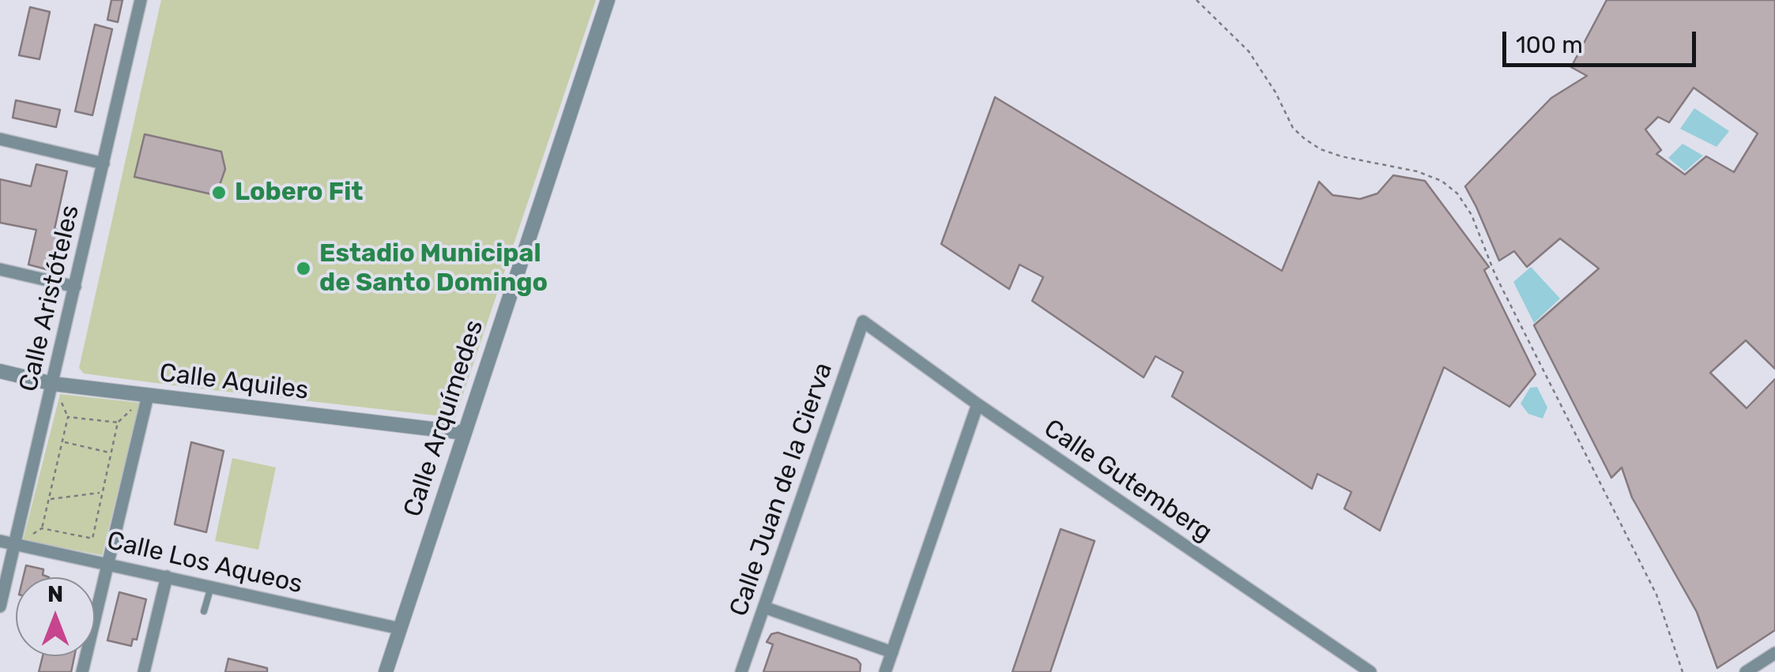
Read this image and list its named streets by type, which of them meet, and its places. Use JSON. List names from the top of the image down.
{
  "streets": {
    "street": [
      "Calle Aristóteles",
      "Calle Aquiles",
      "Calle Arquímedes",
      "Calle Gutemberg",
      "Calle Juan de la Cierva",
      "Calle Los Aqueos"
    ]
  },
  "crossings": [
    ["Calle Aristóteles", "Calle Aquiles"],
    ["Calle Aristóteles", "Calle Los Aqueos"],
    ["Calle Aquiles", "Calle Arquímedes"],
    ["Calle Arquímedes", "Calle Los Aqueos"],
    ["Calle Gutemberg", "Calle Juan de la Cierva"]
  ],
  "places": ["Lobero Fit", "Estadio Municipal de Santo Domingo"],
  "scale_bar": "100 m",
  "north": "top"
}
